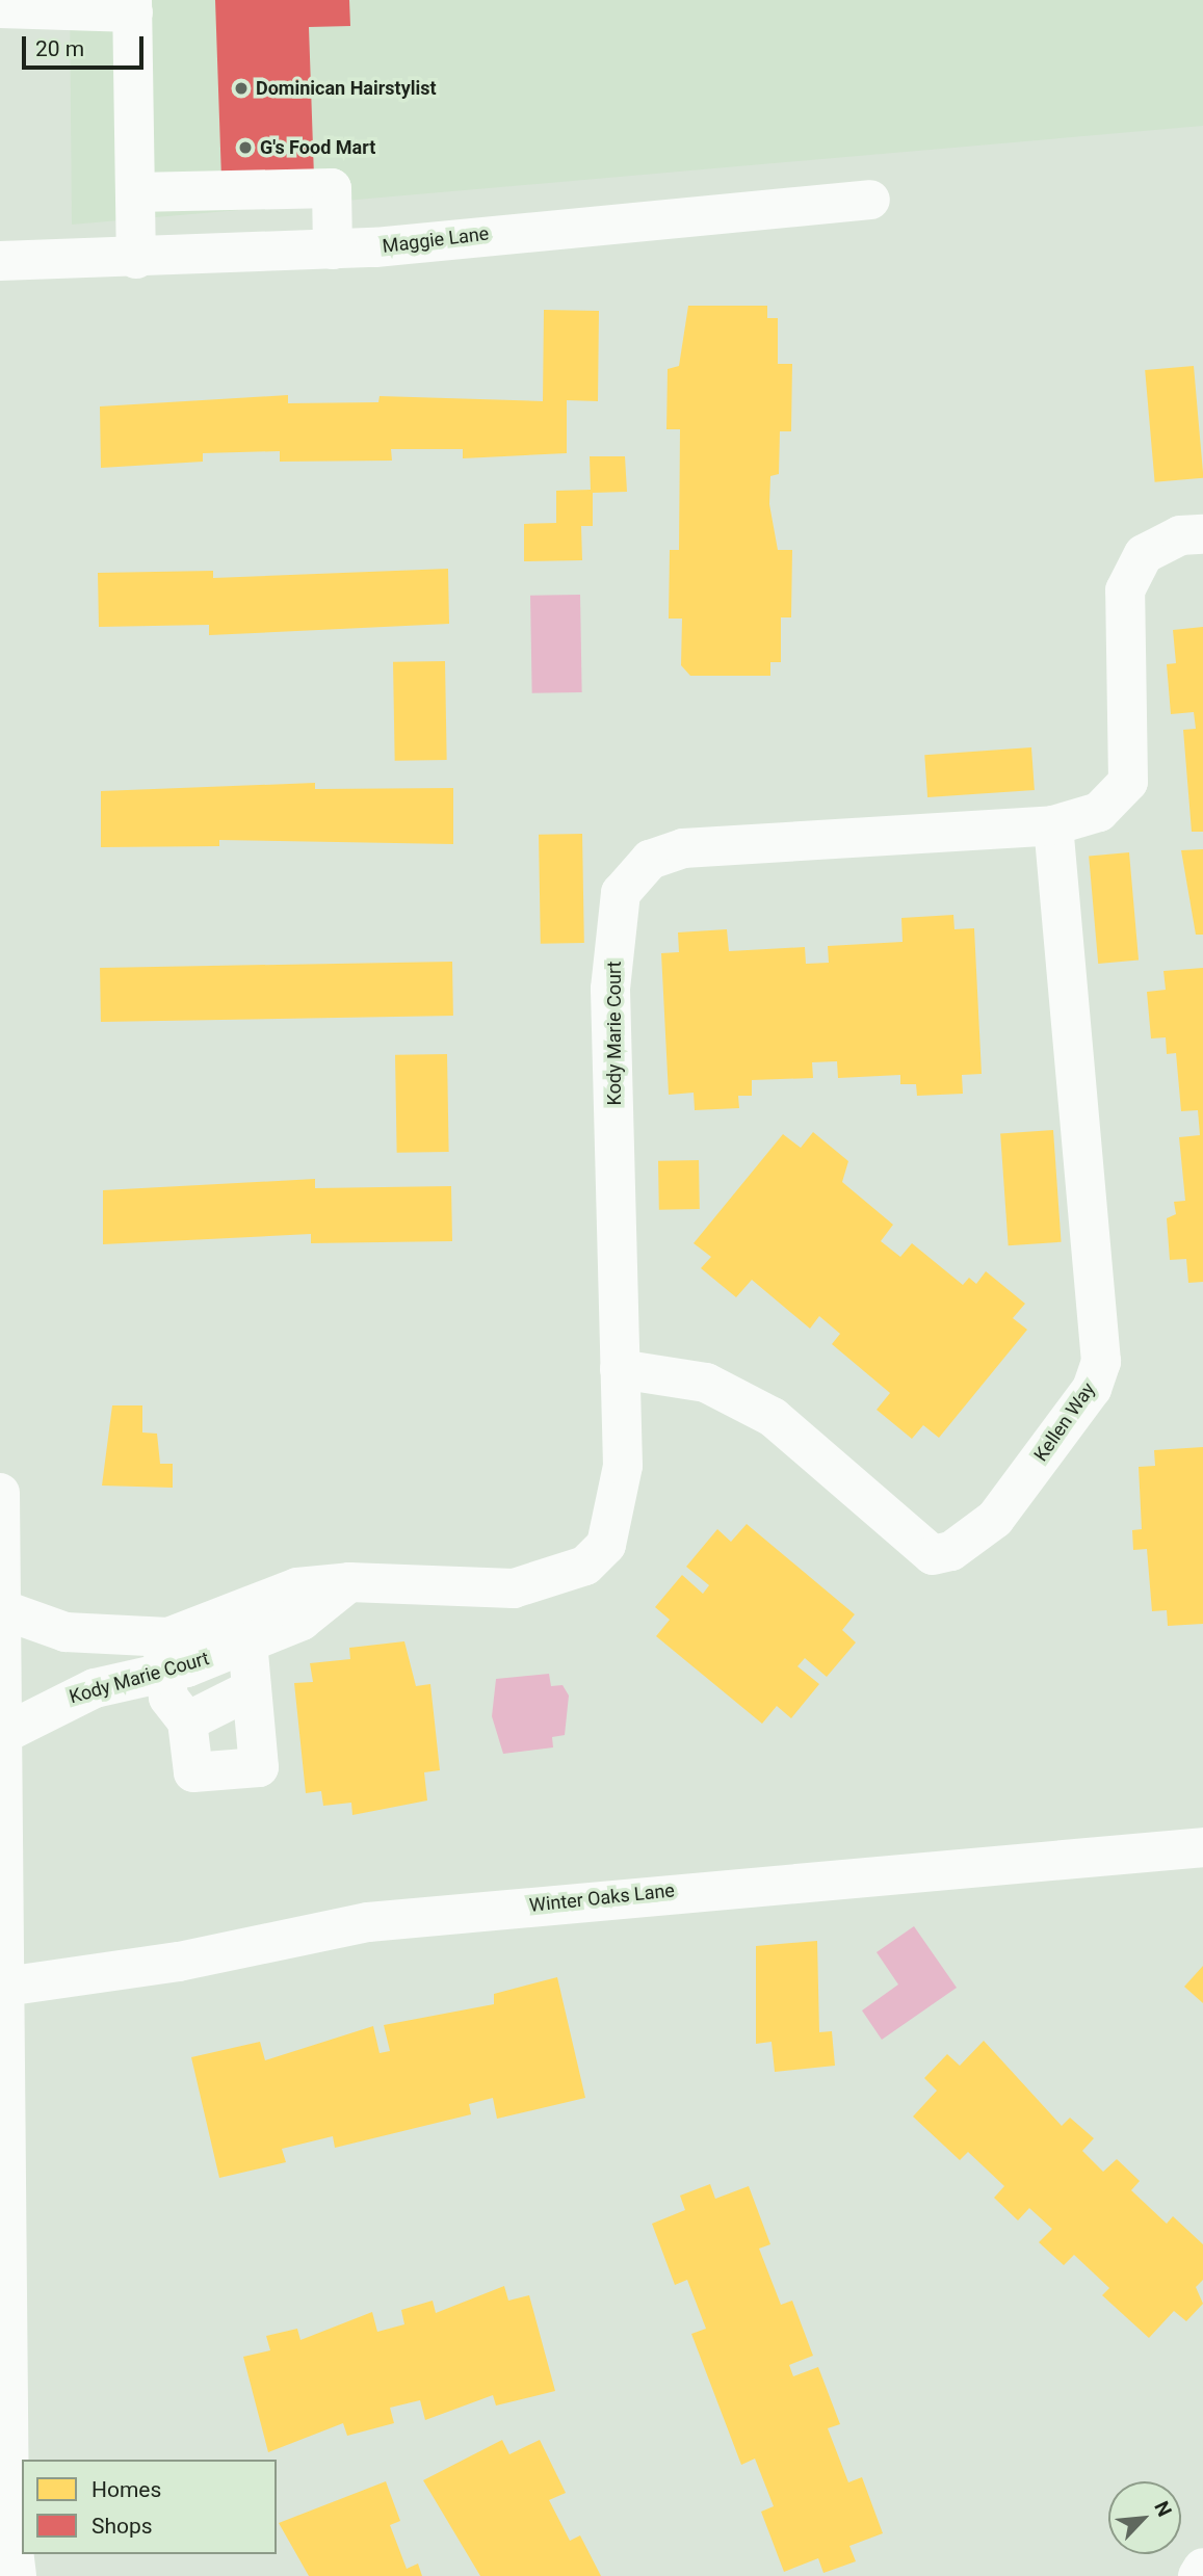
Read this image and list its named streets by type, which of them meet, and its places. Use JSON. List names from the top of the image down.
{
  "streets": {
    "street": [
      "Maggie Lane",
      "Kody Marie Court",
      "Kellen Way",
      "Winter Oaks Lane"
    ]
  },
  "crossings": [
    ["Kody Marie Court", "Kellen Way"]
  ],
  "places": ["Dominican Hairstylist", "G's Food Mart"],
  "legend": ["Homes", "Shops"],
  "scale_bar": "20 m",
  "north": "top right"
}
